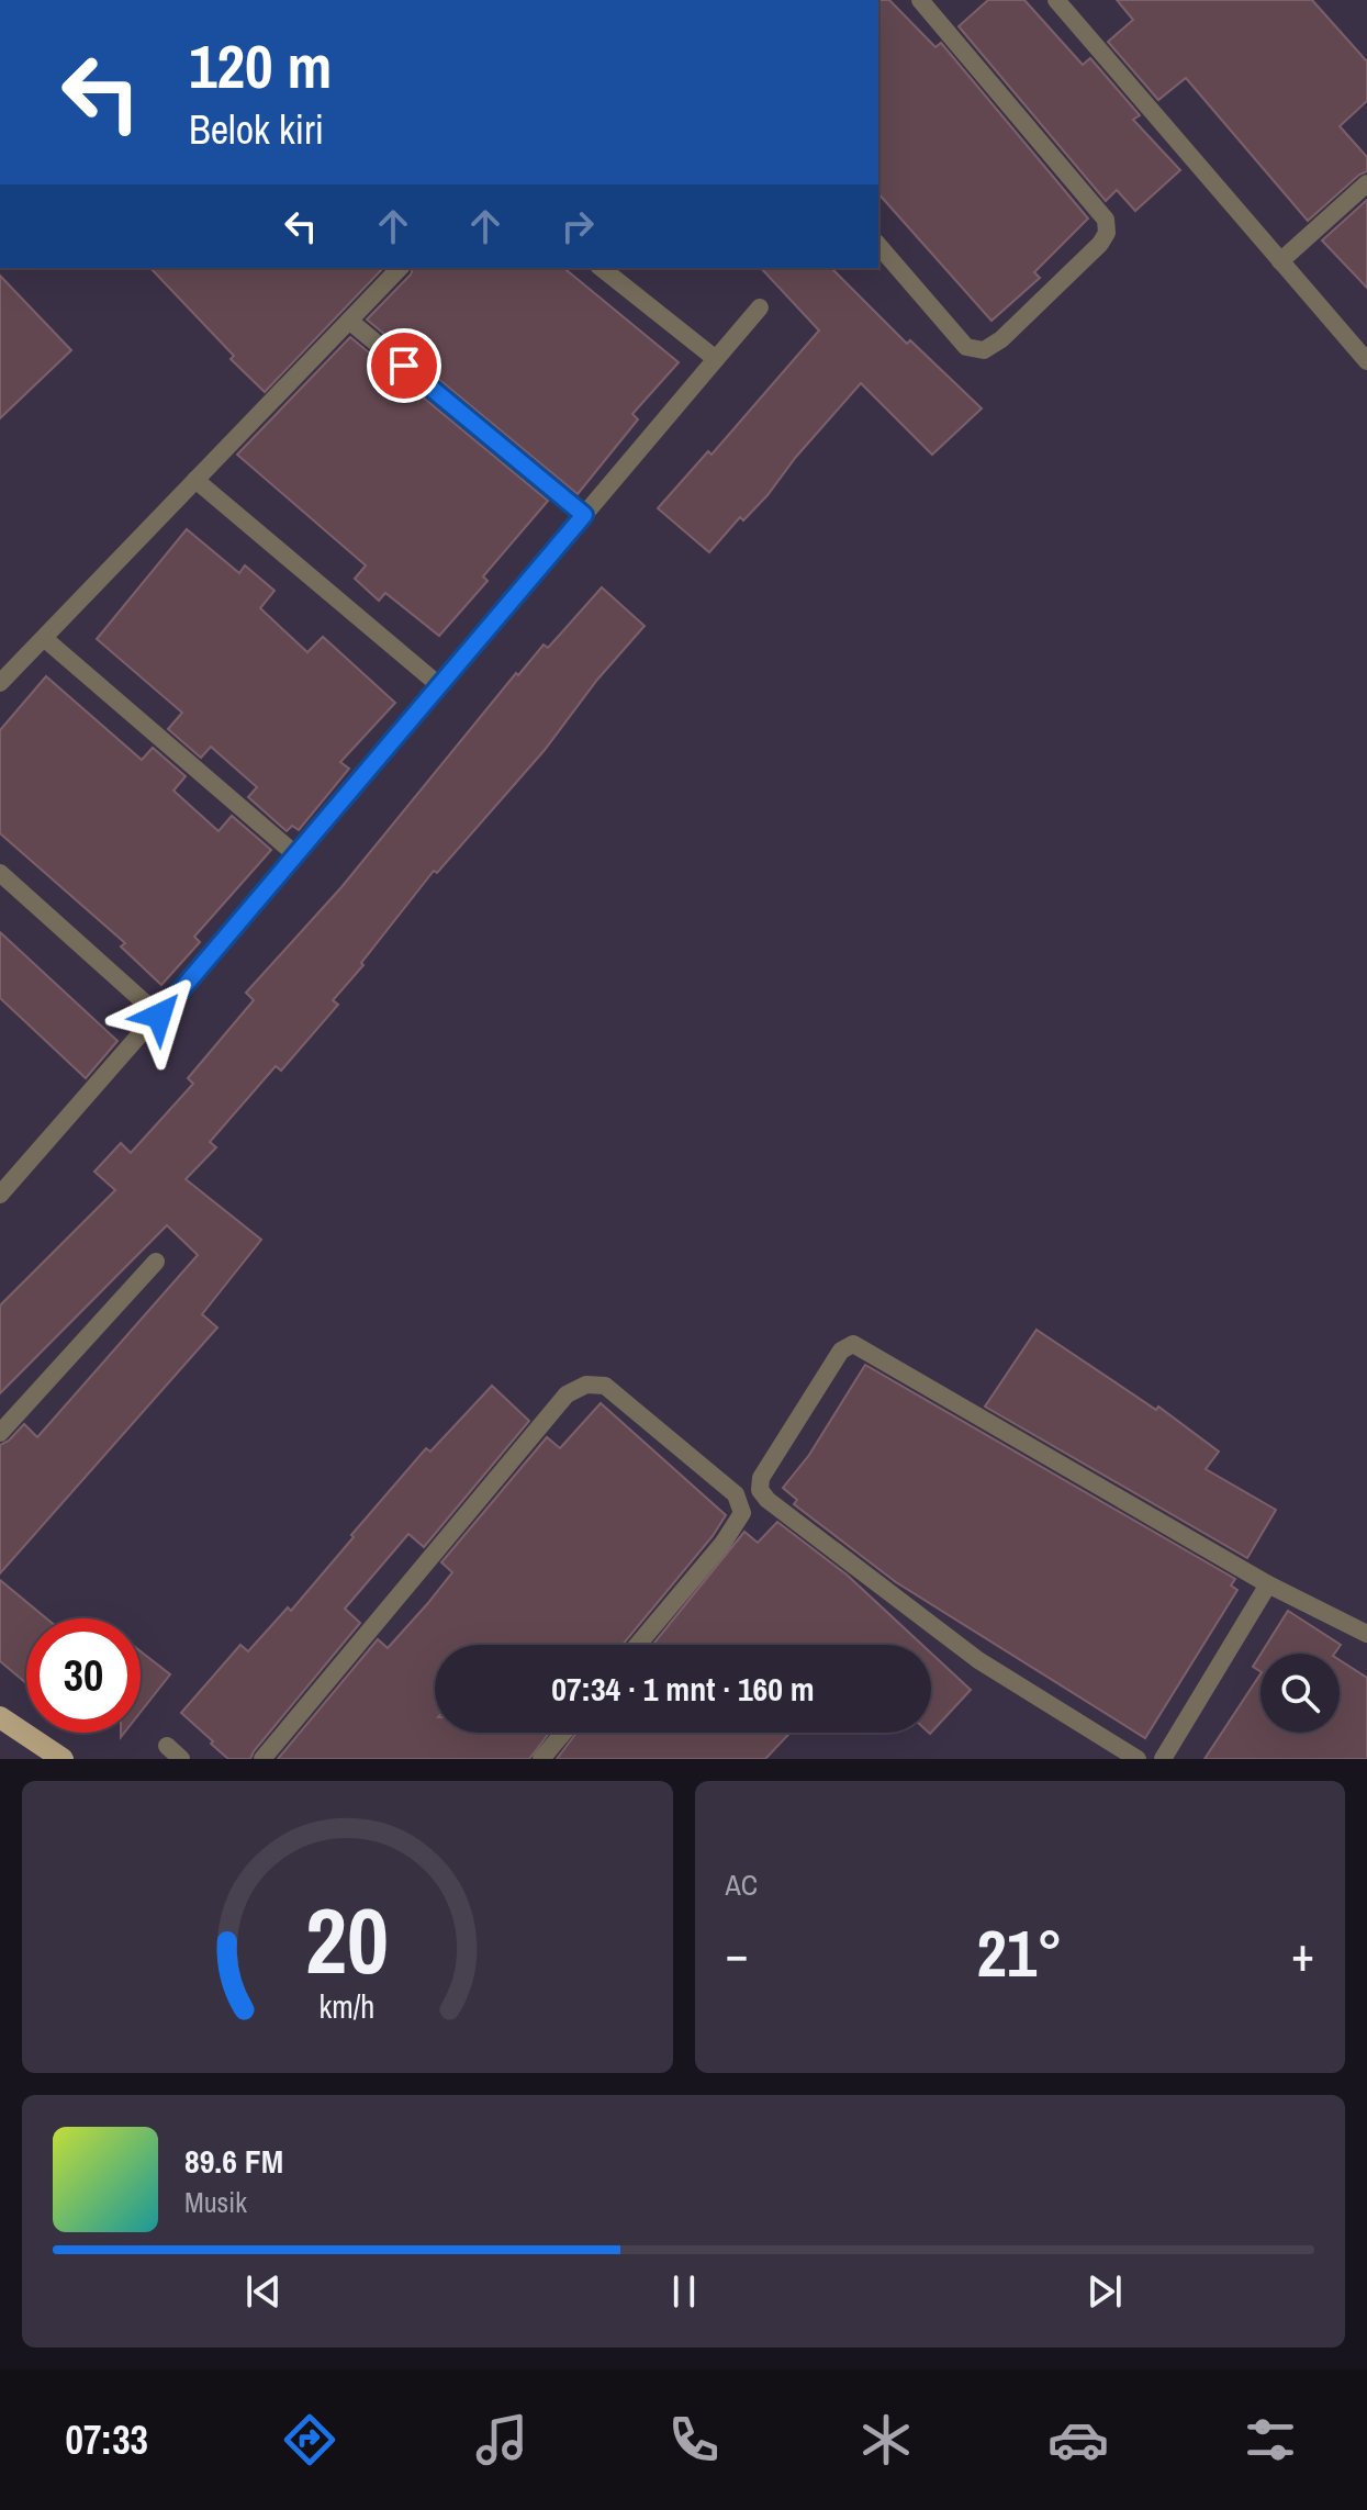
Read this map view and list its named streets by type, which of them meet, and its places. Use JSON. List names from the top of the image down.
{
  "page": {
    "turn": ["120 m", "Belok kiri"],
    "limit": "30",
    "trip": "07:34 · 1 mnt · 160 m",
    "tile": "AC",
    "heat": ["−", "21°", "+"],
    "song": ["89.6 FM", "Musik"],
    "tabs": "07:33",
    "gauge": ["20", "km/h"]
  }
}
